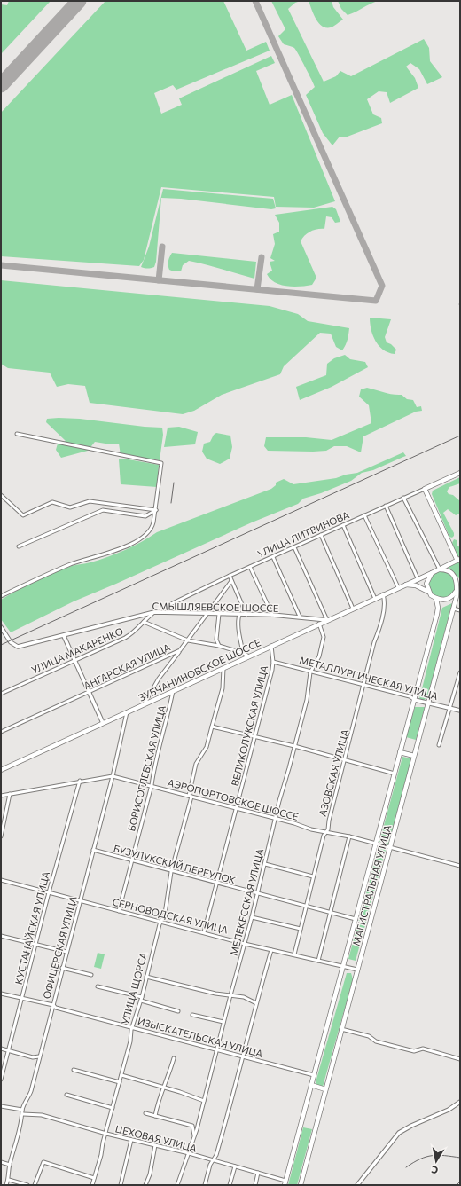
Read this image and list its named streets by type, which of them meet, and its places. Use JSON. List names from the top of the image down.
{
  "streets": {
    "main road": ["УЛИЦА ЛИТВИНОВА", "ЗУБЧАНИНОВСКОЕ ШОССЕ", "МАГИСТРАЛЬНАЯ УЛИЦА"],
    "street": [
      "СМЫШЛЯЕВСКОЕ ШОССЕ",
      "УЛИЦА МАКАРЕНКО",
      "АНГАРСКАЯ УЛИЦА",
      "МЕТАЛЛУРГИЧЕСКАЯ УЛИЦА",
      "ВЕЛИКОЛУКСКАЯ УЛИЦА",
      "БОРИСОГЛЕБСКАЯ УЛИЦА",
      "АЗОВСКАЯ УЛИЦА",
      "АЭРОПОРТОВСКОЕ ШОССЕ",
      "БУЗУЛУКСКИЙ ПЕРЕУЛОК",
      "МЕЛЕКЕССКАЯ УЛИЦА",
      "СЕРНОВОДСКАЯ УЛИЦА",
      "КУСТАНАЙСКАЯ УЛИЦА",
      "ОФИЦЕРСКАЯ УЛИЦА",
      "УЛИЦА ЩОРСА",
      "ИЗЫСКАТЕЛЬСКАЯ УЛИЦА",
      "ЦЕХОВАЯ УЛИЦА"
    ]
  },
  "crossings": [
    ["УЛИЦА ЛИТВИНОВА", "СМЫШЛЯЕВСКОЕ ШОССЕ"],
    ["УЛИЦА ЛИТВИНОВА", "УЛИЦА МАКАРЕНКО"],
    ["СМЫШЛЯЕВСКОЕ ШОССЕ", "УЛИЦА МАКАРЕНКО"],
    ["СМЫШЛЯЕВСКОЕ ШОССЕ", "АНГАРСКАЯ УЛИЦА"],
    ["СМЫШЛЯЕВСКОЕ ШОССЕ", "ЗУБЧАНИНОВСКОЕ ШОССЕ"],
    ["ЗУБЧАНИНОВСКОЕ ШОССЕ", "ВЕЛИКОЛУКСКАЯ УЛИЦА"],
    ["ЗУБЧАНИНОВСКОЕ ШОССЕ", "БОРИСОГЛЕБСКАЯ УЛИЦА"],
    ["ЗУБЧАНИНОВСКОЕ ШОССЕ", "АЗОВСКАЯ УЛИЦА"],
    ["ЗУБЧАНИНОВСКОЕ ШОССЕ", "МАГИСТРАЛЬНАЯ УЛИЦА"],
    ["ЗУБЧАНИНОВСКОЕ ШОССЕ", "МЕЛЕКЕССКАЯ УЛИЦА"],
    ["ЗУБЧАНИНОВСКОЕ ШОССЕ", "ОФИЦЕРСКАЯ УЛИЦА"],
    ["ЗУБЧАНИНОВСКОЕ ШОССЕ", "УЛИЦА ЩОРСА"],
    ["МЕТАЛЛУРГИЧЕСКАЯ УЛИЦА", "ВЕЛИКОЛУКСКАЯ УЛИЦА"],
    ["МЕТАЛЛУРГИЧЕСКАЯ УЛИЦА", "АЗОВСКАЯ УЛИЦА"],
    ["МЕТАЛЛУРГИЧЕСКАЯ УЛИЦА", "МАГИСТРАЛЬНАЯ УЛИЦА"],
    ["МЕТАЛЛУРГИЧЕСКАЯ УЛИЦА", "МЕЛЕКЕССКАЯ УЛИЦА"],
    ["ВЕЛИКОЛУКСКАЯ УЛИЦА", "АЭРОПОРТОВСКОЕ ШОССЕ"],
    ["ВЕЛИКОЛУКСКАЯ УЛИЦА", "БУЗУЛУКСКИЙ ПЕРЕУЛОК"],
    ["ВЕЛИКОЛУКСКАЯ УЛИЦА", "СЕРНОВОДСКАЯ УЛИЦА"],
    ["БОРИСОГЛЕБСКАЯ УЛИЦА", "АЭРОПОРТОВСКОЕ ШОССЕ"],
    ["БОРИСОГЛЕБСКАЯ УЛИЦА", "БУЗУЛУКСКИЙ ПЕРЕУЛОК"],
    ["БОРИСОГЛЕБСКАЯ УЛИЦА", "СЕРНОВОДСКАЯ УЛИЦА"],
    ["АЗОВСКАЯ УЛИЦА", "АЭРОПОРТОВСКОЕ ШОССЕ"],
    ["АЗОВСКАЯ УЛИЦА", "БУЗУЛУКСКИЙ ПЕРЕУЛОК"],
    ["АЗОВСКАЯ УЛИЦА", "СЕРНОВОДСКАЯ УЛИЦА"],
    ["АЭРОПОРТОВСКОЕ ШОССЕ", "МАГИСТРАЛЬНАЯ УЛИЦА"],
    ["АЭРОПОРТОВСКОЕ ШОССЕ", "МЕЛЕКЕССКАЯ УЛИЦА"],
    ["АЭРОПОРТОВСКОЕ ШОССЕ", "КУСТАНАЙСКАЯ УЛИЦА"],
    ["АЭРОПОРТОВСКОЕ ШОССЕ", "ОФИЦЕРСКАЯ УЛИЦА"],
    ["АЭРОПОРТОВСКОЕ ШОССЕ", "УЛИЦА ЩОРСА"],
    ["БУЗУЛУКСКИЙ ПЕРЕУЛОК", "МАГИСТРАЛЬНАЯ УЛИЦА"],
    ["БУЗУЛУКСКИЙ ПЕРЕУЛОК", "МЕЛЕКЕССКАЯ УЛИЦА"],
    ["БУЗУЛУКСКИЙ ПЕРЕУЛОК", "ОФИЦЕРСКАЯ УЛИЦА"],
    ["БУЗУЛУКСКИЙ ПЕРЕУЛОК", "УЛИЦА ЩОРСА"],
    ["МАГИСТРАЛЬНАЯ УЛИЦА", "СЕРНОВОДСКАЯ УЛИЦА"],
    ["МАГИСТРАЛЬНАЯ УЛИЦА", "ИЗЫСКАТЕЛЬСКАЯ УЛИЦА"],
    ["МАГИСТРАЛЬНАЯ УЛИЦА", "ЦЕХОВАЯ УЛИЦА"],
    ["МЕЛЕКЕССКАЯ УЛИЦА", "СЕРНОВОДСКАЯ УЛИЦА"],
    ["МЕЛЕКЕССКАЯ УЛИЦА", "ИЗЫСКАТЕЛЬСКАЯ УЛИЦА"],
    ["МЕЛЕКЕССКАЯ УЛИЦА", "ЦЕХОВАЯ УЛИЦА"],
    ["СЕРНОВОДСКАЯ УЛИЦА", "КУСТАНАЙСКАЯ УЛИЦА"],
    ["СЕРНОВОДСКАЯ УЛИЦА", "ОФИЦЕРСКАЯ УЛИЦА"],
    ["СЕРНОВОДСКАЯ УЛИЦА", "УЛИЦА ЩОРСА"],
    ["КУСТАНАЙСКАЯ УЛИЦА", "ИЗЫСКАТЕЛЬСКАЯ УЛИЦА"],
    ["ОФИЦЕРСКАЯ УЛИЦА", "ИЗЫСКАТЕЛЬСКАЯ УЛИЦА"],
    ["УЛИЦА ЩОРСА", "ИЗЫСКАТЕЛЬСКАЯ УЛИЦА"],
    ["УЛИЦА ЩОРСА", "ЦЕХОВАЯ УЛИЦА"]
  ],
  "north": "bottom"
}
